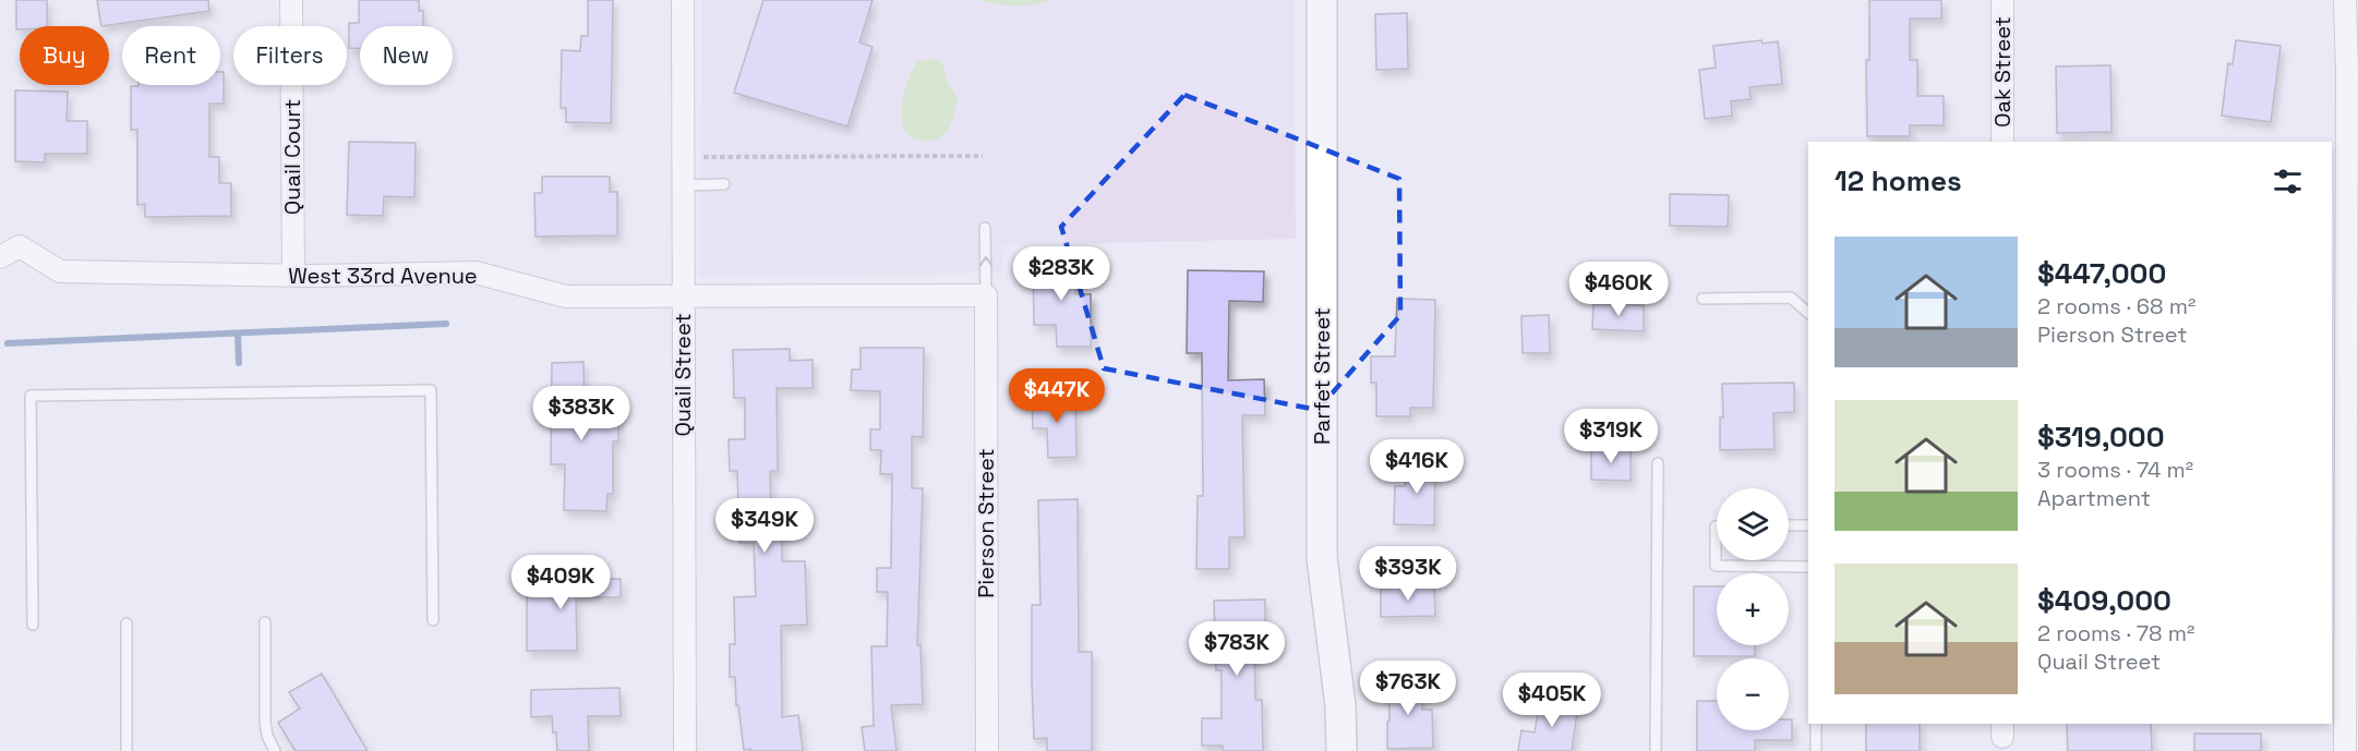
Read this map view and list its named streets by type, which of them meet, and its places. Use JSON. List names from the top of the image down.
{
  "streets": {
    "street": [
      "Oak Street",
      "Quail Court",
      "West 33rd Avenue",
      "Quail Street",
      "Parfet Street",
      "Pierson Street"
    ]
  },
  "crossings": [
    ["Quail Court", "West 33rd Avenue"],
    ["West 33rd Avenue", "Quail Street"],
    ["West 33rd Avenue", "Pierson Street"]
  ],
  "page": {
    "chip": [
      "Buy",
      "Rent",
      "Filters",
      "New"
    ],
    "heading": "12 homes",
    "list": [
      {
        "name": "$447,000",
        "note": "2 rooms · 68 m² · Pierson Street"
      },
      {
        "name": "$319,000",
        "note": "3 rooms · 74 m² · Apartment"
      },
      {
        "name": "$409,000",
        "note": "2 rooms · 78 m² · Quail Street"
      }
    ],
    "price": [
      "$283K",
      "$460K",
      "$447K",
      "$383K",
      "$319K",
      "$416K",
      "$349K",
      "$393K",
      "$409K",
      "$783K",
      "$763K",
      "$405K"
    ],
    "map_buttons": ["+", "−"]
  }
}
